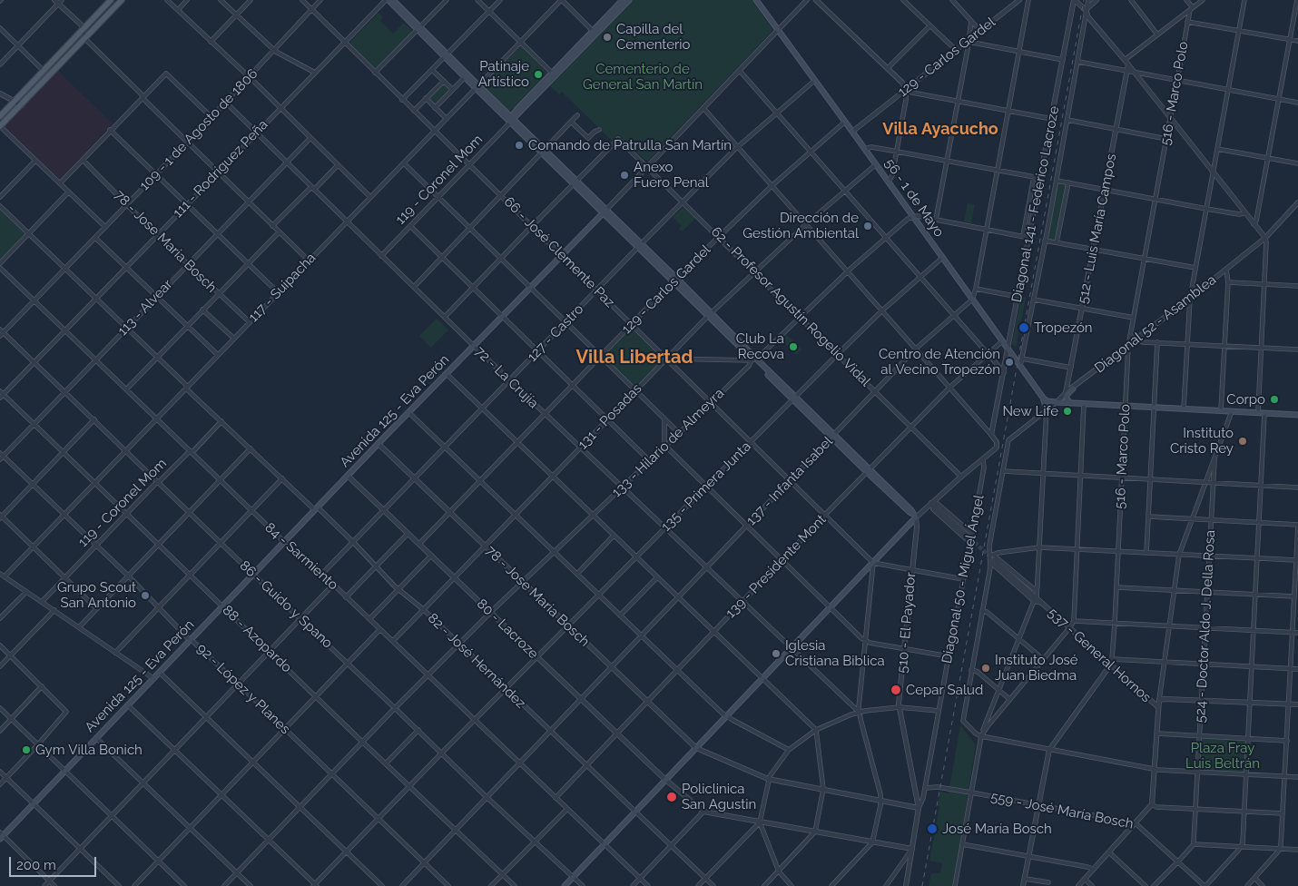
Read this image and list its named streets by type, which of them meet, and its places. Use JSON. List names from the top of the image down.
{
  "streets": {
    "main road": ["119 - Coronel Mom", "56 - 1 de Mayo", "Avenida 125 - Eva Perón"],
    "street": [
      "129 - Carlos Gardel",
      "516 - Marco Polo",
      "109 - 1 de Agosto de 1806",
      "111 - Rodríguez Peña",
      "Diagonal 141 - Federico Lacroze",
      "512 - Luis María Campos",
      "78 - Jose Maria Bosch",
      "66 - José Clemente Paz",
      "117 - Suipacha",
      "62 - Profesor Agustín Rogelio Vidal",
      "113 - Alvear",
      "Diagonal 52 - Asamblea",
      "127 - Castro",
      "72 - La Crujía",
      "131 - Posadas",
      "133 - Hilario de Almeyra",
      "137 - Infanta Isabel",
      "135 - Primera Junta",
      "84 - Sarmiento",
      "139 - Presidente Mont",
      "Diagonal 50 - Miguel Ángel",
      "86 - Guido y Spano",
      "510 - El Payador",
      "524 - Doctor Aldo J. Della Rosa",
      "80 - Lacroze",
      "88 - Azopardo",
      "537 - General Hornos",
      "82 - José Hernández",
      "92 - López y Planes",
      "559 - José María Bosch"
    ]
  },
  "crossings": [
    ["129 - Carlos Gardel", "56 - 1 de Mayo"],
    ["129 - Carlos Gardel", "78 - Jose Maria Bosch"],
    ["129 - Carlos Gardel", "66 - José Clemente Paz"],
    ["129 - Carlos Gardel", "62 - Profesor Agustín Rogelio Vidal"],
    ["129 - Carlos Gardel", "72 - La Crujía"],
    ["129 - Carlos Gardel", "80 - Lacroze"],
    ["516 - Marco Polo", "Diagonal 52 - Asamblea"],
    ["516 - Marco Polo", "537 - General Hornos"],
    ["516 - Marco Polo", "559 - José María Bosch"],
    ["109 - 1 de Agosto de 1806", "78 - Jose Maria Bosch"],
    ["109 - 1 de Agosto de 1806", "66 - José Clemente Paz"],
    ["109 - 1 de Agosto de 1806", "72 - La Crujía"],
    ["109 - 1 de Agosto de 1806", "84 - Sarmiento"],
    ["109 - 1 de Agosto de 1806", "86 - Guido y Spano"],
    ["109 - 1 de Agosto de 1806", "82 - José Hernández"],
    ["111 - Rodríguez Peña", "78 - Jose Maria Bosch"],
    ["111 - Rodríguez Peña", "66 - José Clemente Paz"],
    ["111 - Rodríguez Peña", "72 - La Crujía"],
    ["111 - Rodríguez Peña", "84 - Sarmiento"],
    ["111 - Rodríguez Peña", "86 - Guido y Spano"],
    ["111 - Rodríguez Peña", "88 - Azopardo"],
    ["111 - Rodríguez Peña", "82 - José Hernández"],
    ["119 - Coronel Mom", "66 - José Clemente Paz"],
    ["119 - Coronel Mom", "72 - La Crujía"],
    ["119 - Coronel Mom", "84 - Sarmiento"],
    ["119 - Coronel Mom", "86 - Guido y Spano"],
    ["119 - Coronel Mom", "88 - Azopardo"],
    ["119 - Coronel Mom", "82 - José Hernández"],
    ["119 - Coronel Mom", "92 - López y Planes"],
    ["56 - 1 de Mayo", "Diagonal 141 - Federico Lacroze"],
    ["56 - 1 de Mayo", "Diagonal 52 - Asamblea"],
    ["56 - 1 de Mayo", "127 - Castro"],
    ["56 - 1 de Mayo", "Avenida 125 - Eva Perón"],
    ["56 - 1 de Mayo", "131 - Posadas"],
    ["56 - 1 de Mayo", "133 - Hilario de Almeyra"],
    ["56 - 1 de Mayo", "137 - Infanta Isabel"],
    ["56 - 1 de Mayo", "135 - Primera Junta"],
    ["56 - 1 de Mayo", "139 - Presidente Mont"],
    ["512 - Luis María Campos", "Diagonal 52 - Asamblea"],
    ["78 - Jose Maria Bosch", "117 - Suipacha"],
    ["78 - Jose Maria Bosch", "113 - Alvear"],
    ["78 - Jose Maria Bosch", "127 - Castro"],
    ["78 - Jose Maria Bosch", "Avenida 125 - Eva Perón"],
    ["78 - Jose Maria Bosch", "131 - Posadas"],
    ["78 - Jose Maria Bosch", "133 - Hilario de Almeyra"],
    ["78 - Jose Maria Bosch", "137 - Infanta Isabel"],
    ["78 - Jose Maria Bosch", "135 - Primera Junta"],
    ["78 - Jose Maria Bosch", "139 - Presidente Mont"],
    ["66 - José Clemente Paz", "117 - Suipacha"],
    ["66 - José Clemente Paz", "127 - Castro"],
    ["66 - José Clemente Paz", "Avenida 125 - Eva Perón"],
    ["66 - José Clemente Paz", "131 - Posadas"],
    ["66 - José Clemente Paz", "133 - Hilario de Almeyra"],
    ["66 - José Clemente Paz", "137 - Infanta Isabel"],
    ["66 - José Clemente Paz", "135 - Primera Junta"],
    ["66 - José Clemente Paz", "139 - Presidente Mont"],
    ["117 - Suipacha", "72 - La Crujía"],
    ["117 - Suipacha", "84 - Sarmiento"],
    ["117 - Suipacha", "86 - Guido y Spano"],
    ["117 - Suipacha", "88 - Azopardo"],
    ["117 - Suipacha", "82 - José Hernández"],
    ["117 - Suipacha", "92 - López y Planes"],
    ["62 - Profesor Agustín Rogelio Vidal", "127 - Castro"],
    ["62 - Profesor Agustín Rogelio Vidal", "Avenida 125 - Eva Perón"],
    ["62 - Profesor Agustín Rogelio Vidal", "131 - Posadas"],
    ["62 - Profesor Agustín Rogelio Vidal", "133 - Hilario de Almeyra"],
    ["62 - Profesor Agustín Rogelio Vidal", "137 - Infanta Isabel"],
    ["62 - Profesor Agustín Rogelio Vidal", "135 - Primera Junta"],
    ["62 - Profesor Agustín Rogelio Vidal", "139 - Presidente Mont"],
    ["113 - Alvear", "72 - La Crujía"],
    ["113 - Alvear", "84 - Sarmiento"],
    ["113 - Alvear", "86 - Guido y Spano"],
    ["113 - Alvear", "88 - Azopardo"],
    ["113 - Alvear", "82 - José Hernández"],
    ["113 - Alvear", "92 - López y Planes"],
    ["127 - Castro", "72 - La Crujía"],
    ["127 - Castro", "84 - Sarmiento"],
    ["127 - Castro", "80 - Lacroze"],
    ["127 - Castro", "82 - José Hernández"],
    ["72 - La Crujía", "Avenida 125 - Eva Perón"],
    ["72 - La Crujía", "131 - Posadas"],
    ["72 - La Crujía", "133 - Hilario de Almeyra"],
    ["72 - La Crujía", "137 - Infanta Isabel"],
    ["72 - La Crujía", "135 - Primera Junta"],
    ["72 - La Crujía", "139 - Presidente Mont"],
    ["Avenida 125 - Eva Perón", "84 - Sarmiento"],
    ["Avenida 125 - Eva Perón", "86 - Guido y Spano"],
    ["Avenida 125 - Eva Perón", "80 - Lacroze"],
    ["Avenida 125 - Eva Perón", "88 - Azopardo"],
    ["Avenida 125 - Eva Perón", "82 - José Hernández"],
    ["Avenida 125 - Eva Perón", "92 - López y Planes"],
    ["131 - Posadas", "84 - Sarmiento"],
    ["131 - Posadas", "80 - Lacroze"],
    ["131 - Posadas", "82 - José Hernández"],
    ["133 - Hilario de Almeyra", "84 - Sarmiento"],
    ["133 - Hilario de Almeyra", "86 - Guido y Spano"],
    ["133 - Hilario de Almeyra", "80 - Lacroze"],
    ["133 - Hilario de Almeyra", "88 - Azopardo"],
    ["133 - Hilario de Almeyra", "82 - José Hernández"],
    ["133 - Hilario de Almeyra", "92 - López y Planes"],
    ["137 - Infanta Isabel", "84 - Sarmiento"],
    ["137 - Infanta Isabel", "86 - Guido y Spano"],
    ["137 - Infanta Isabel", "80 - Lacroze"],
    ["137 - Infanta Isabel", "88 - Azopardo"],
    ["137 - Infanta Isabel", "82 - José Hernández"],
    ["137 - Infanta Isabel", "92 - López y Planes"],
    ["135 - Primera Junta", "84 - Sarmiento"],
    ["135 - Primera Junta", "86 - Guido y Spano"],
    ["135 - Primera Junta", "80 - Lacroze"],
    ["135 - Primera Junta", "88 - Azopardo"],
    ["135 - Primera Junta", "82 - José Hernández"],
    ["135 - Primera Junta", "92 - López y Planes"],
    ["84 - Sarmiento", "139 - Presidente Mont"],
    ["139 - Presidente Mont", "80 - Lacroze"],
    ["139 - Presidente Mont", "82 - José Hernández"],
    ["Diagonal 50 - Miguel Ángel", "510 - El Payador"],
    ["Diagonal 50 - Miguel Ángel", "559 - José María Bosch"]
  ],
  "districts": ["Villa Ayacucho", "Villa Libertad"],
  "parks": ["Cementerio de General San Martín", "Plaza Fray Luis Beltrán"],
  "places": [
    "Capilla del Cementerio",
    "Patinaje Artístico",
    "Comando de Patrulla San Martín",
    "Anexo Fuero Penal",
    "Dirección de Gestión Ambiental",
    "Tropezón",
    "Club La Recova",
    "Centro de Atención al Vecino Tropezón",
    "Corpo",
    "New Life",
    "Instituto Cristo Rey",
    "Grupo Scout San Antonio",
    "Iglesia Cristiana Biblica",
    "Instituto José Juan Biedma",
    "Cepar Salud",
    "Gym Villa Bonich",
    "Policlinica San Agustin",
    "José María Bosch"
  ],
  "scale_bar": "200 m"
}
